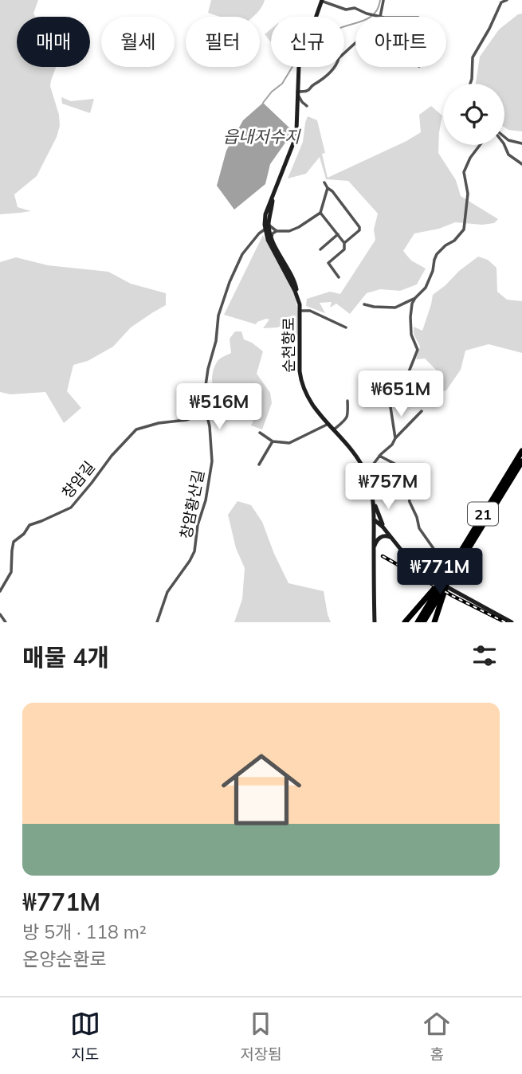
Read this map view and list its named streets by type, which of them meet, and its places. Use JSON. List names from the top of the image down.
{
  "streets": {
    "highway": ["21"],
    "main road": ["순천향로"],
    "street": ["창암길", "창암황산길"]
  },
  "crossings": [
    ["순천향로", "창암황산길"],
    ["창암길", "창암황산길"]
  ],
  "water": ["읍내저수지"],
  "page": {
    "chip": [
      "매매",
      "월세",
      "필터",
      "신규",
      "아파트"
    ],
    "price": [
      "₩651M",
      "₩516M",
      "₩757M",
      "₩771M"
    ],
    "heading": "매물 4개",
    "list": [
      {
        "name": "₩771M",
        "note": "방 5개 · 118 m² · 온양순환로"
      }
    ],
    "tabs": ["지도", "저장됨", "홈"]
  }
}
